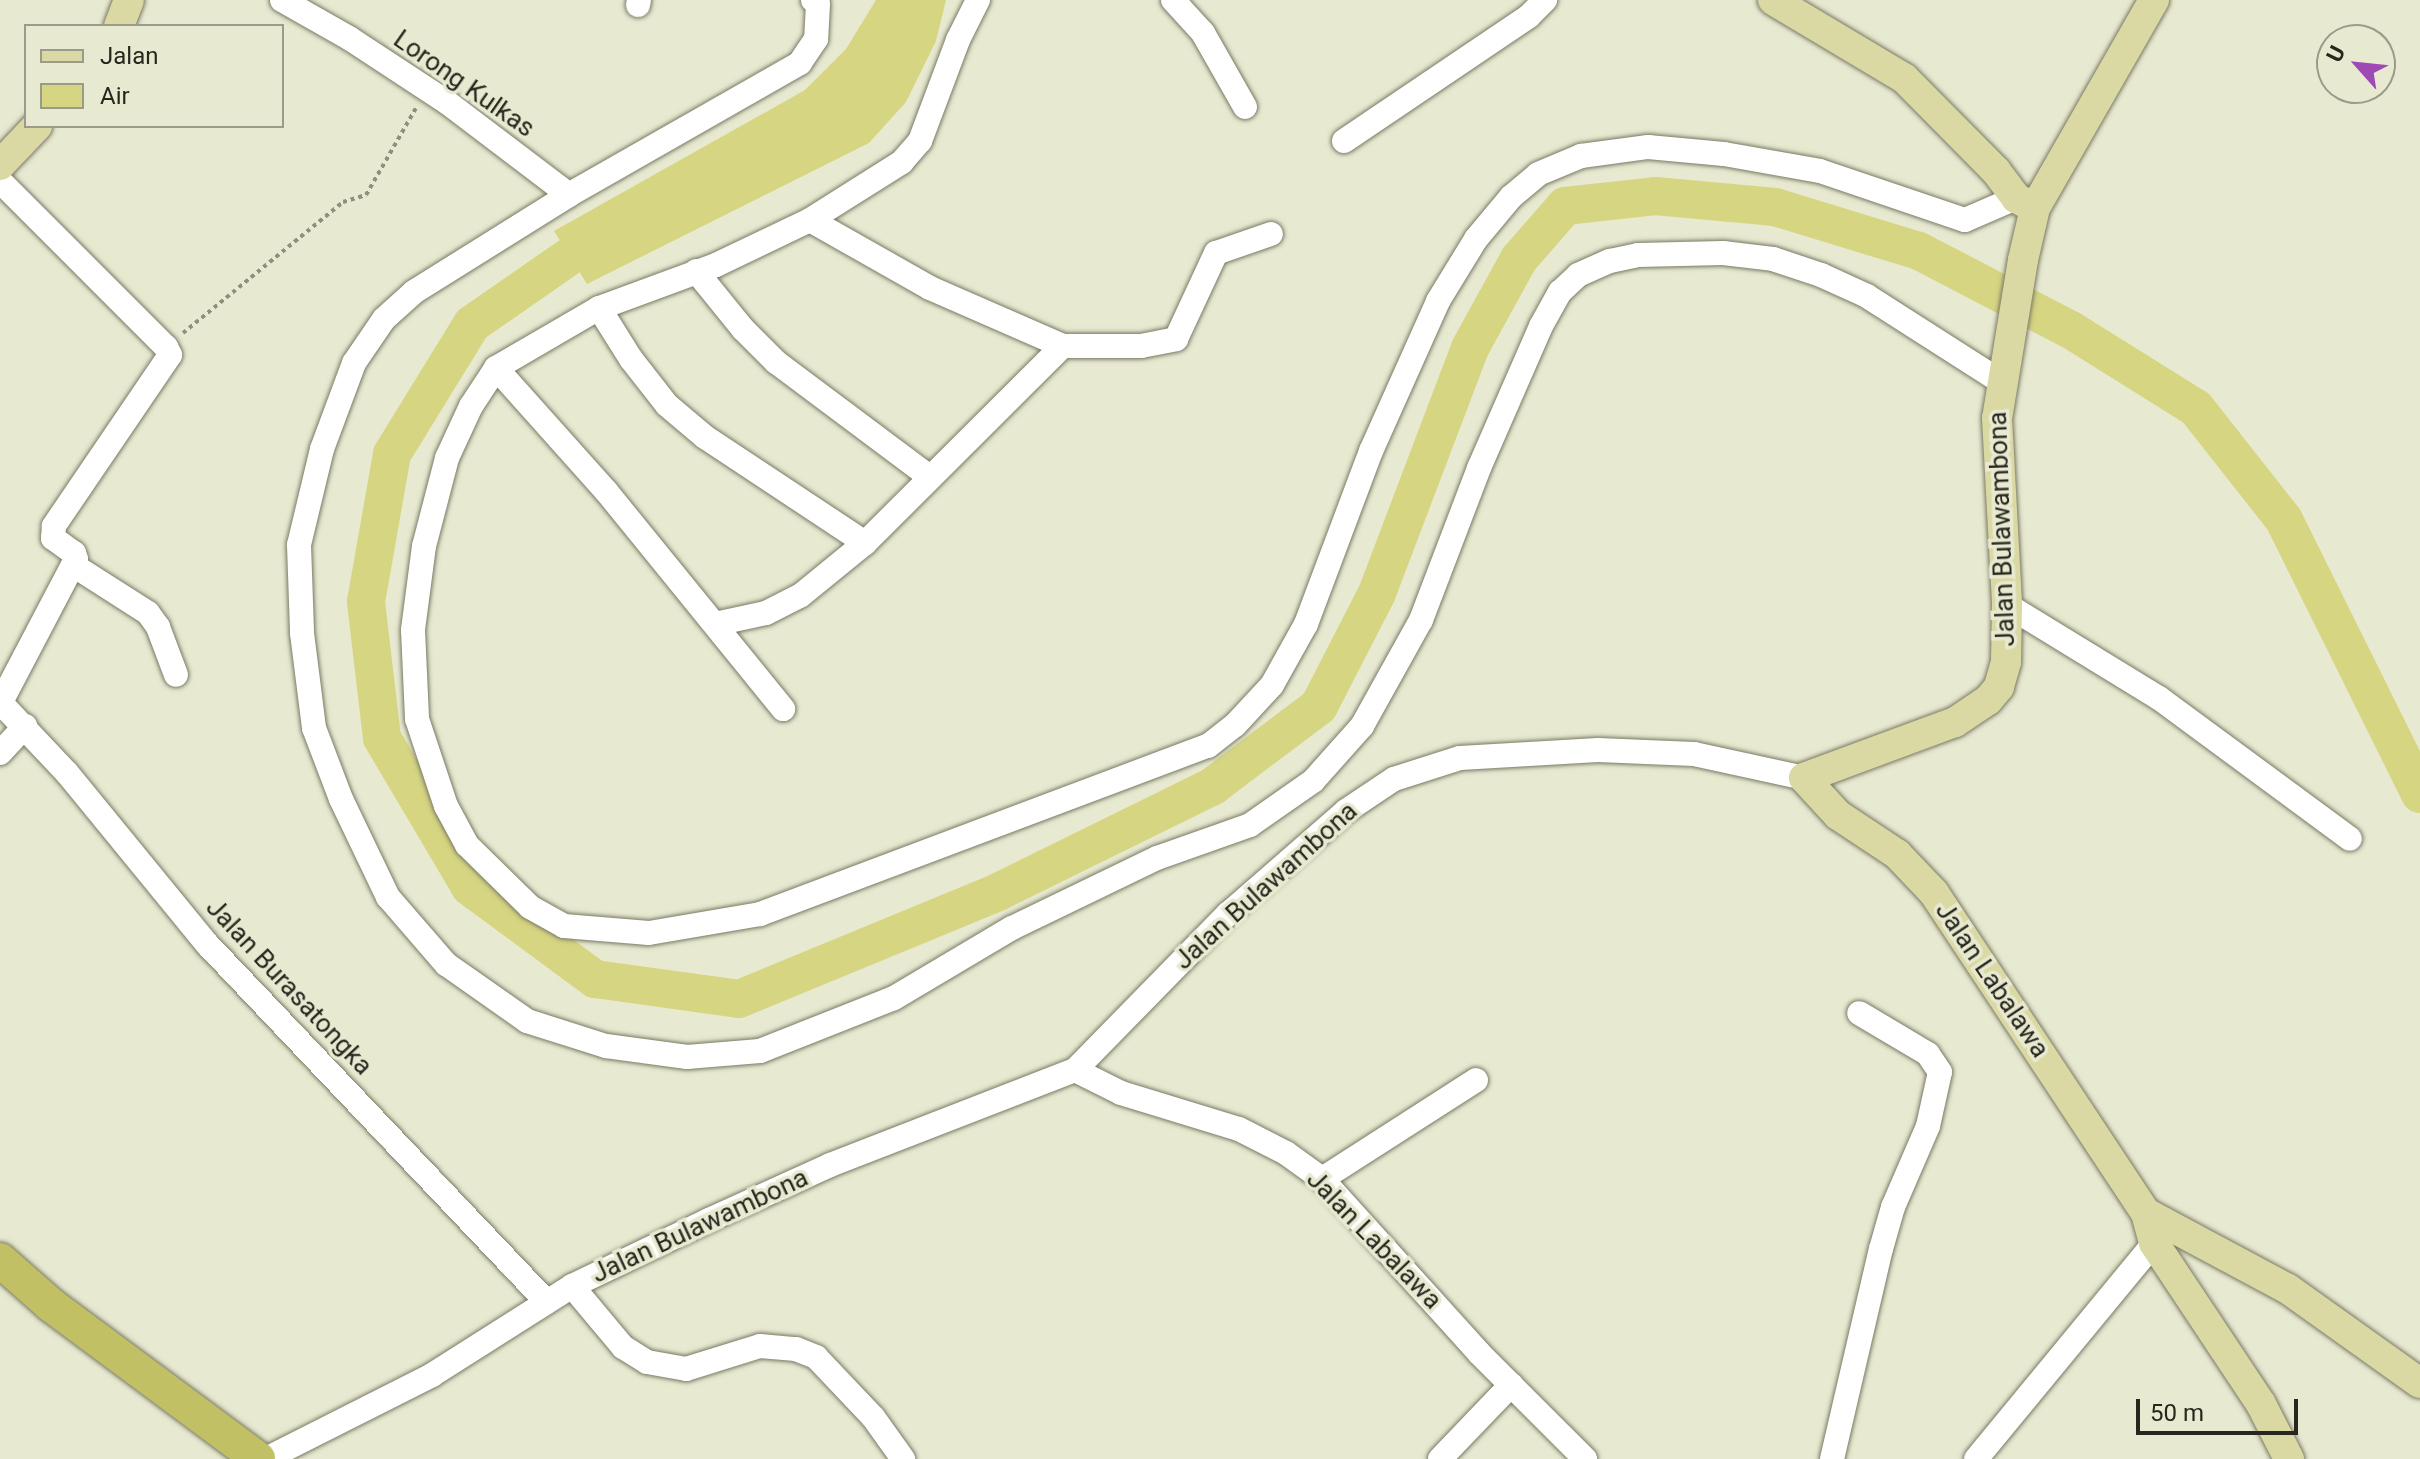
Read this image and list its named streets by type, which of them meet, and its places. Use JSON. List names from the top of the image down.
{
  "streets": {
    "main road": ["Jalan Bulawambona", "Jalan Labalawa"],
    "street": ["Lorong Kulkas", "Jalan Burasatongka"]
  },
  "crossings": [
    ["Jalan Bulawambona", "Jalan Labalawa"],
    ["Jalan Bulawambona", "Jalan Burasatongka"]
  ],
  "legend": ["Jalan", "Air"],
  "scale_bar": "50 m",
  "north": "top left"
}
